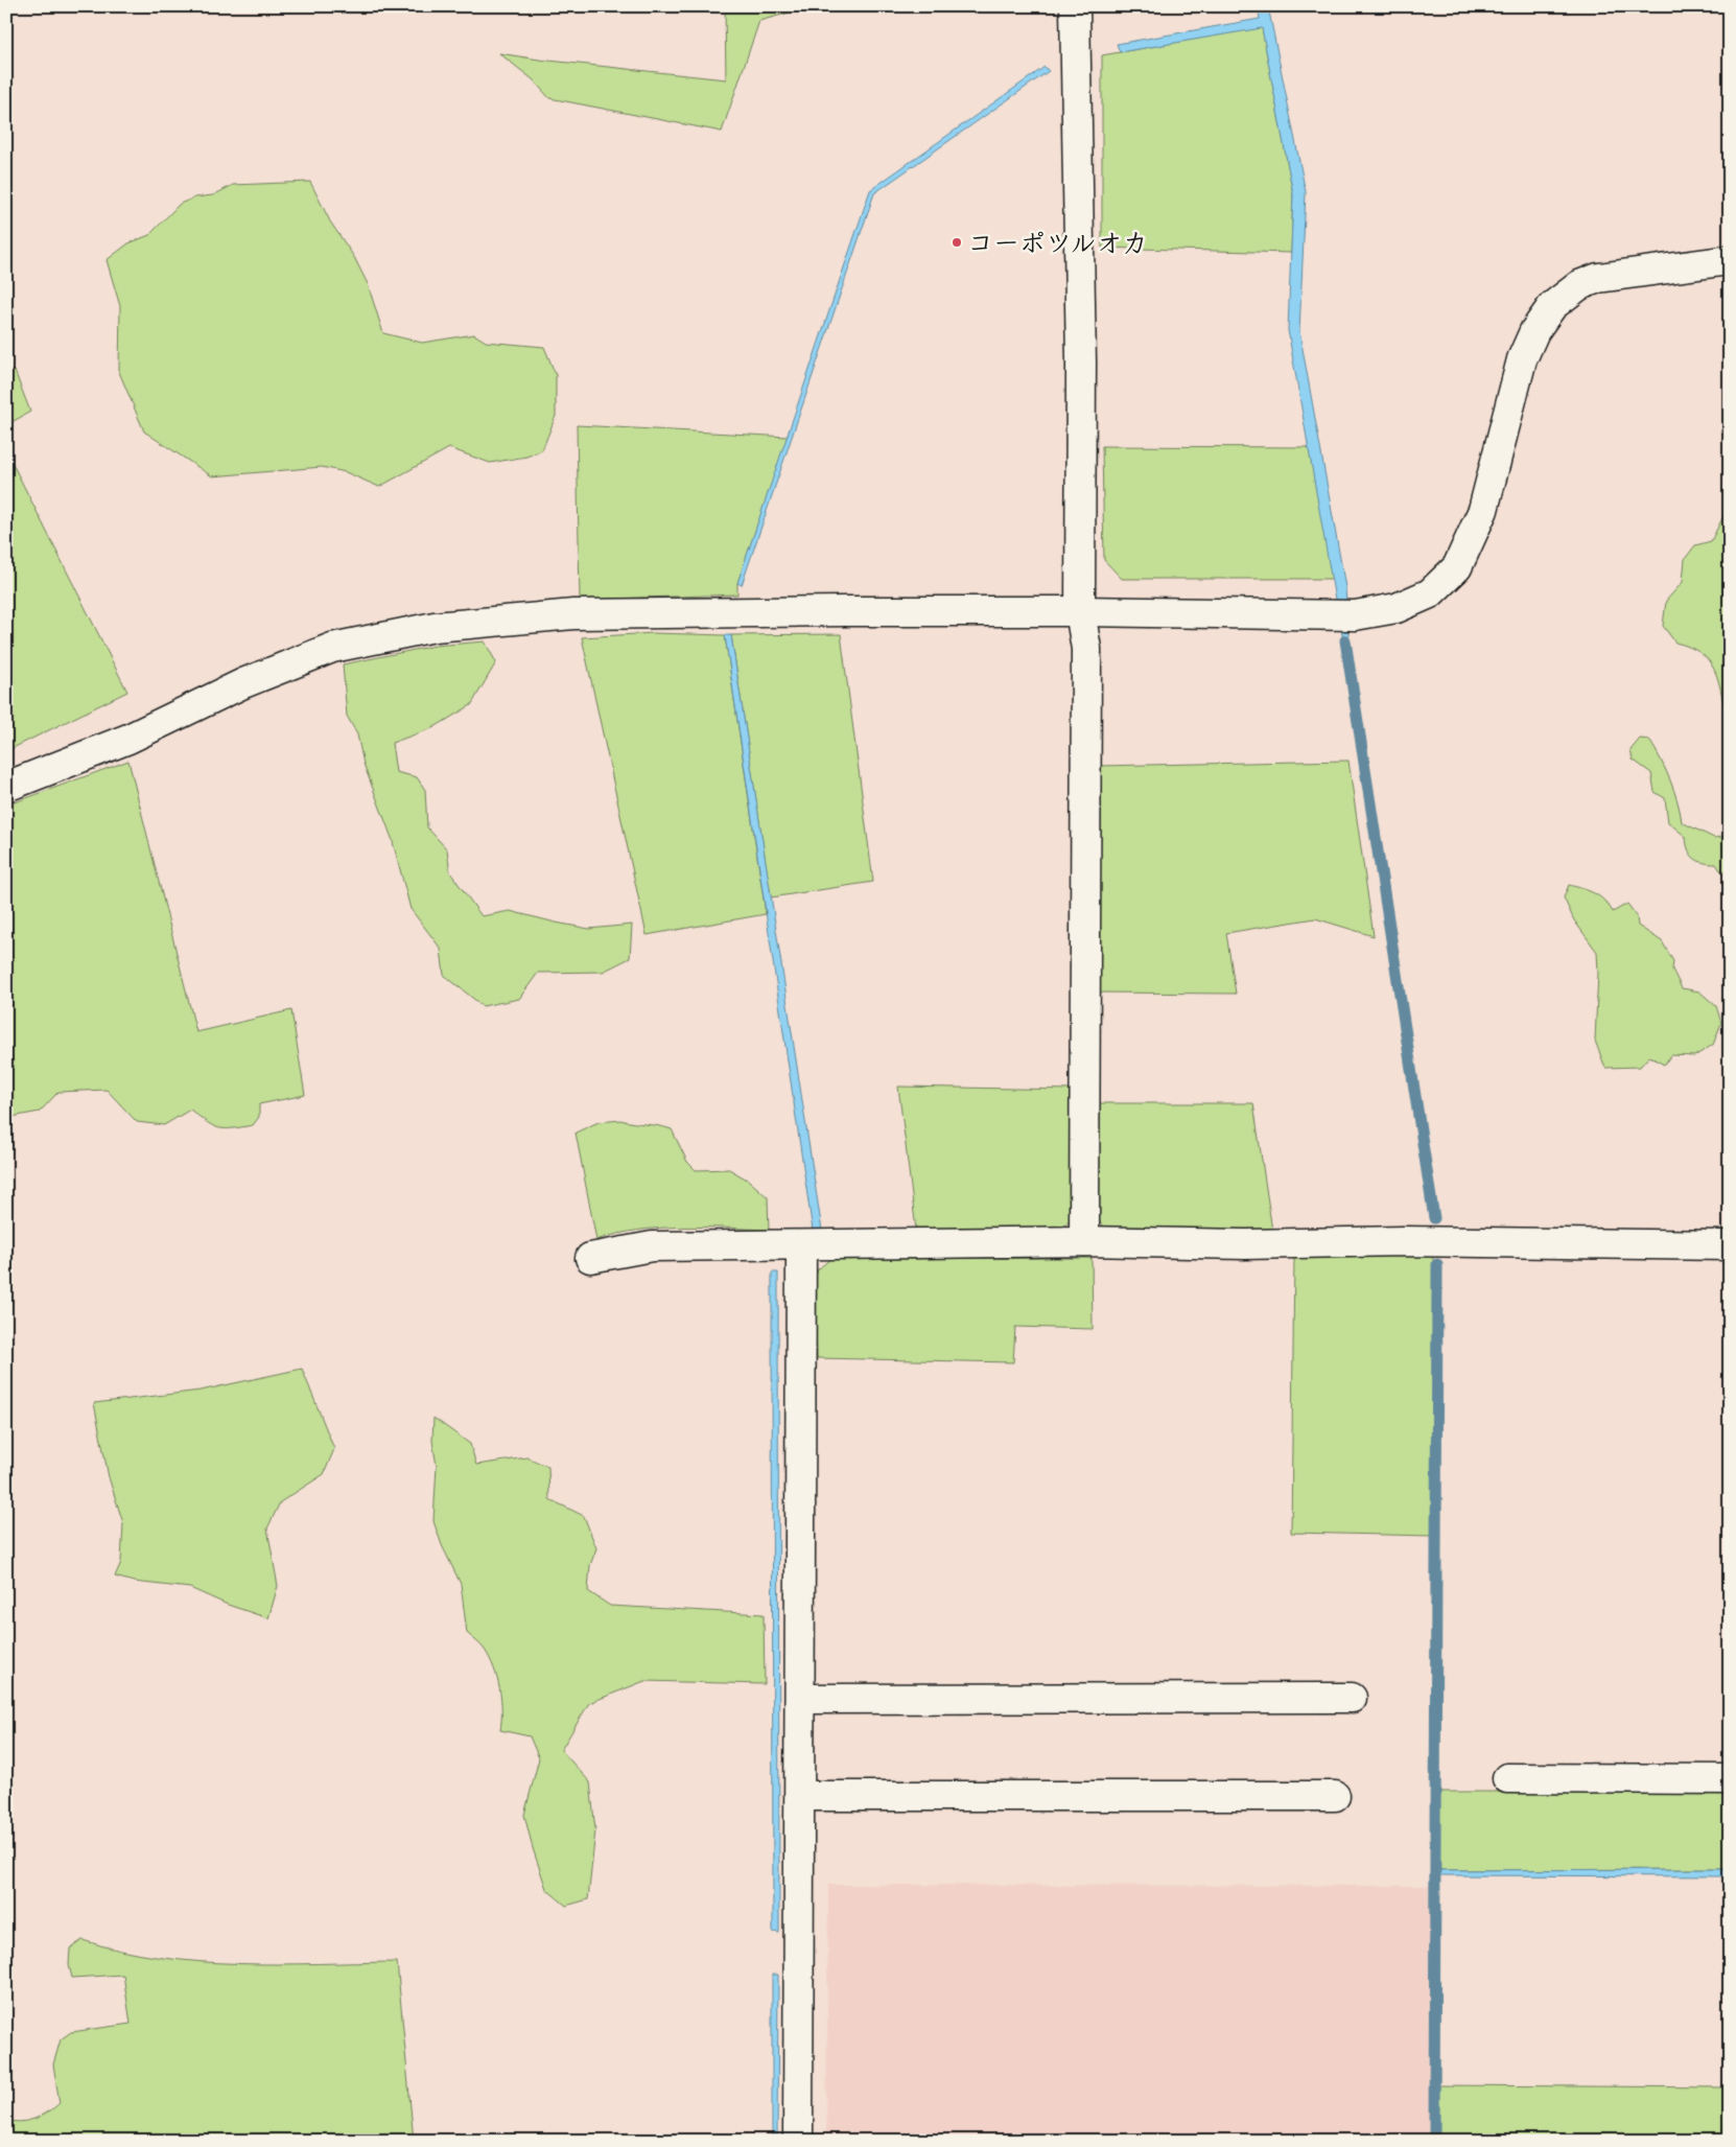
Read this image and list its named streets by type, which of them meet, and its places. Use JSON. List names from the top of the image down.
{
  "places": ["コーポツルオカ"]
}
